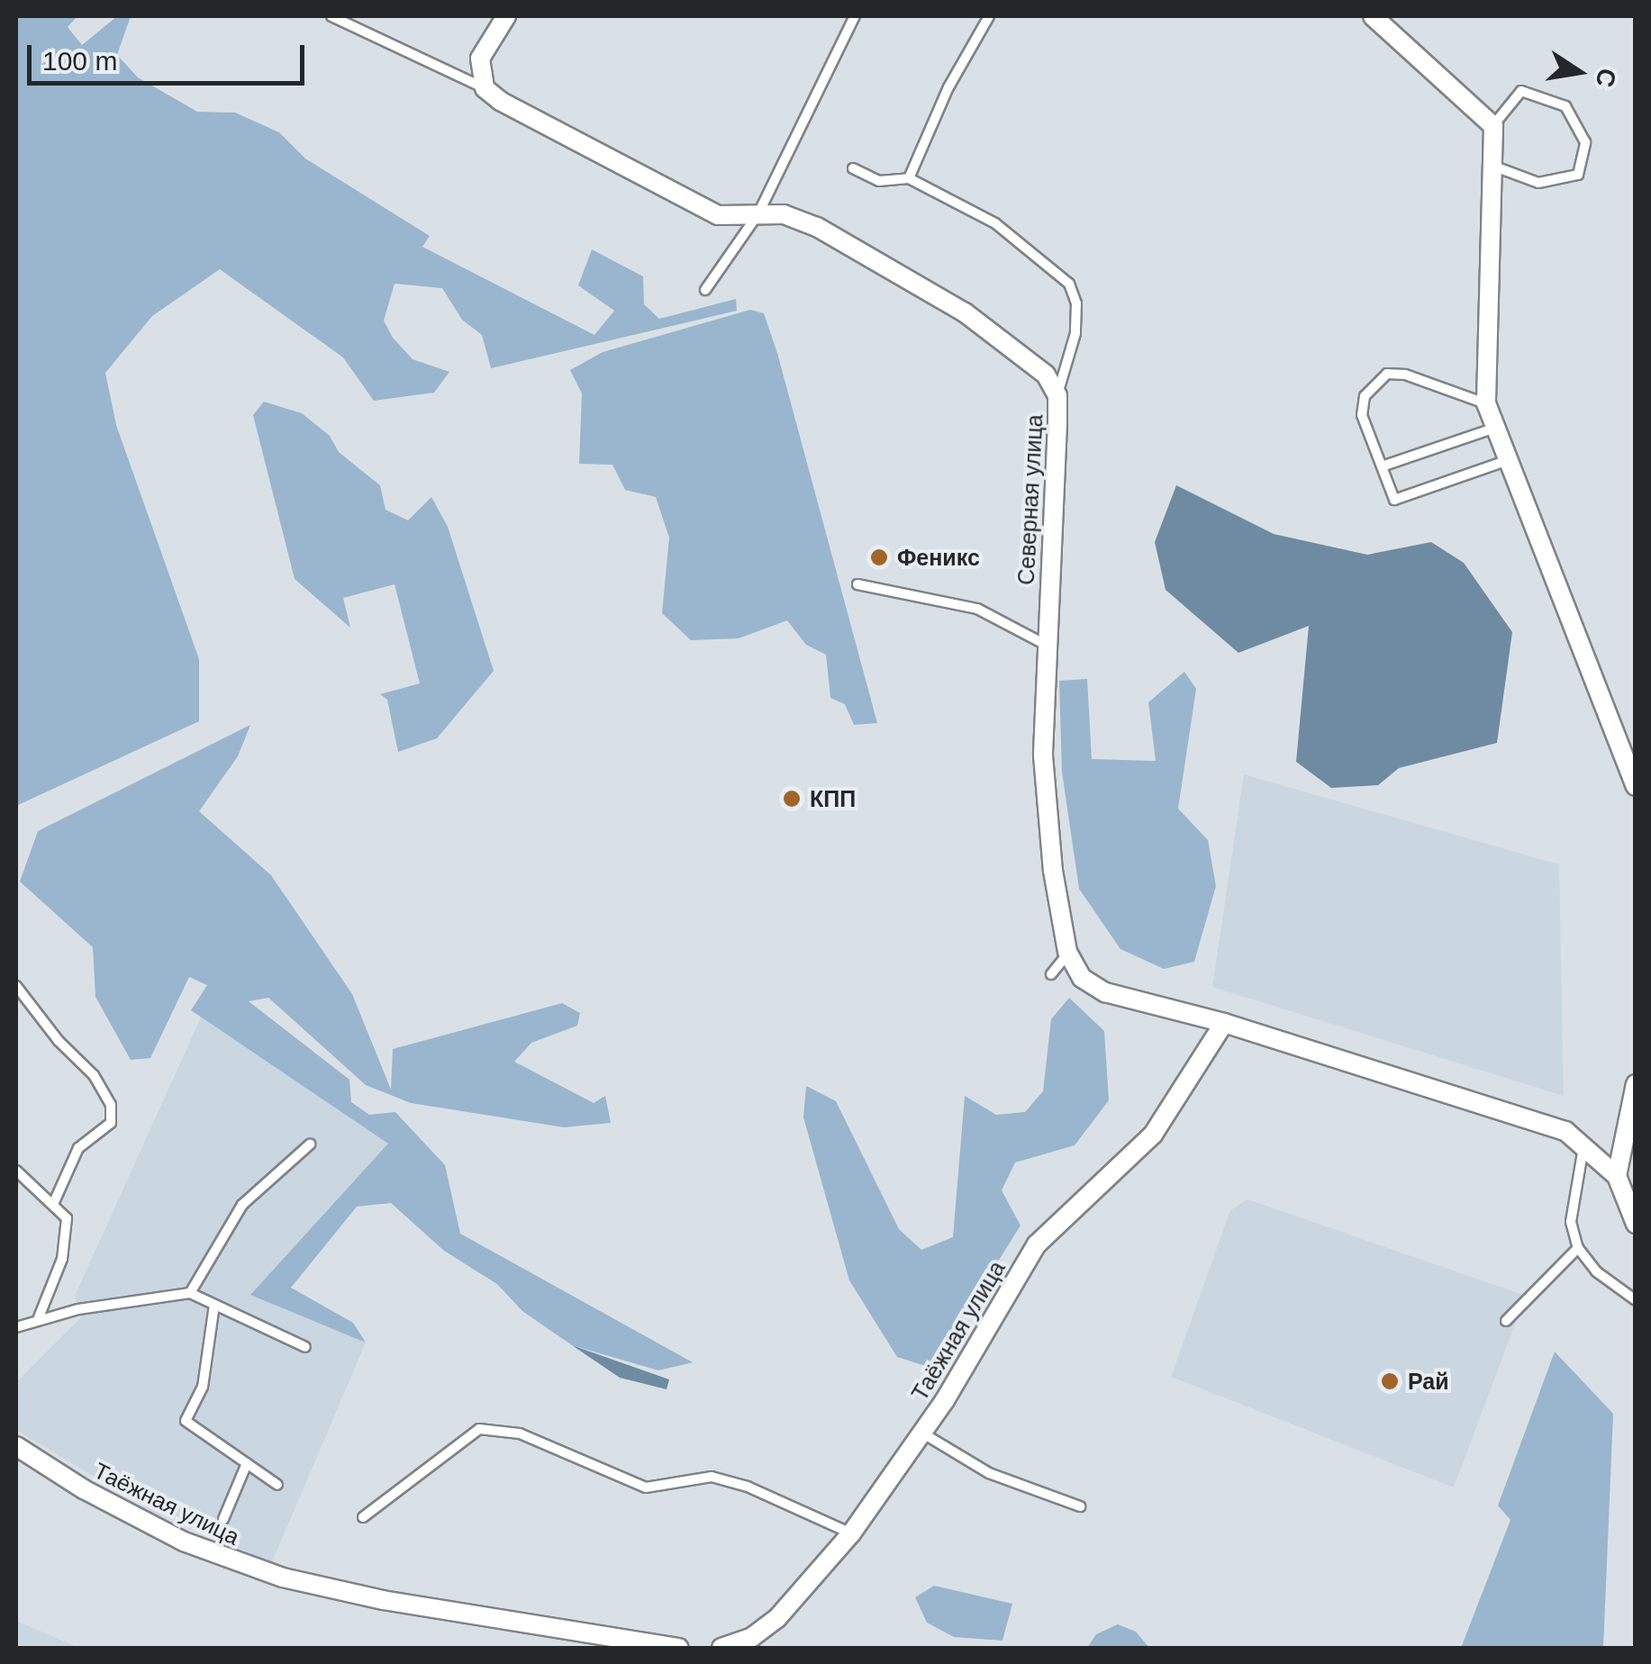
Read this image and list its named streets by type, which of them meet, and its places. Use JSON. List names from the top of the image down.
{
  "streets": {
    "street": ["Северная улица", "Таёжная улица"]
  },
  "places": ["Феникс", "КПП", "Рай"],
  "scale_bar": "100 m",
  "north": "right"
}
